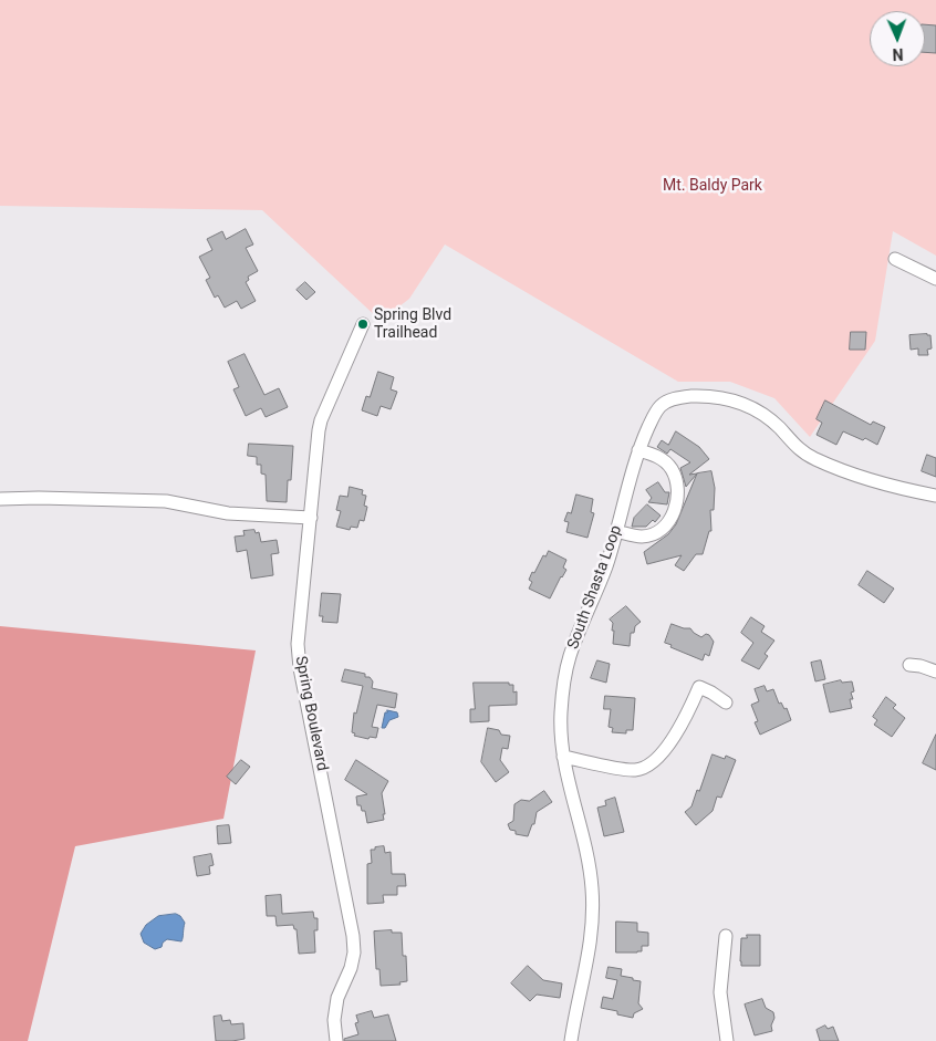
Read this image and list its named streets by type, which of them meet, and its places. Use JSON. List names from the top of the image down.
{
  "streets": {
    "street": ["South Shasta Loop", "Spring Boulevard"]
  },
  "parks": ["Mt. Baldy Park"],
  "places": ["Spring Blvd Trailhead"],
  "north": "bottom"
}
